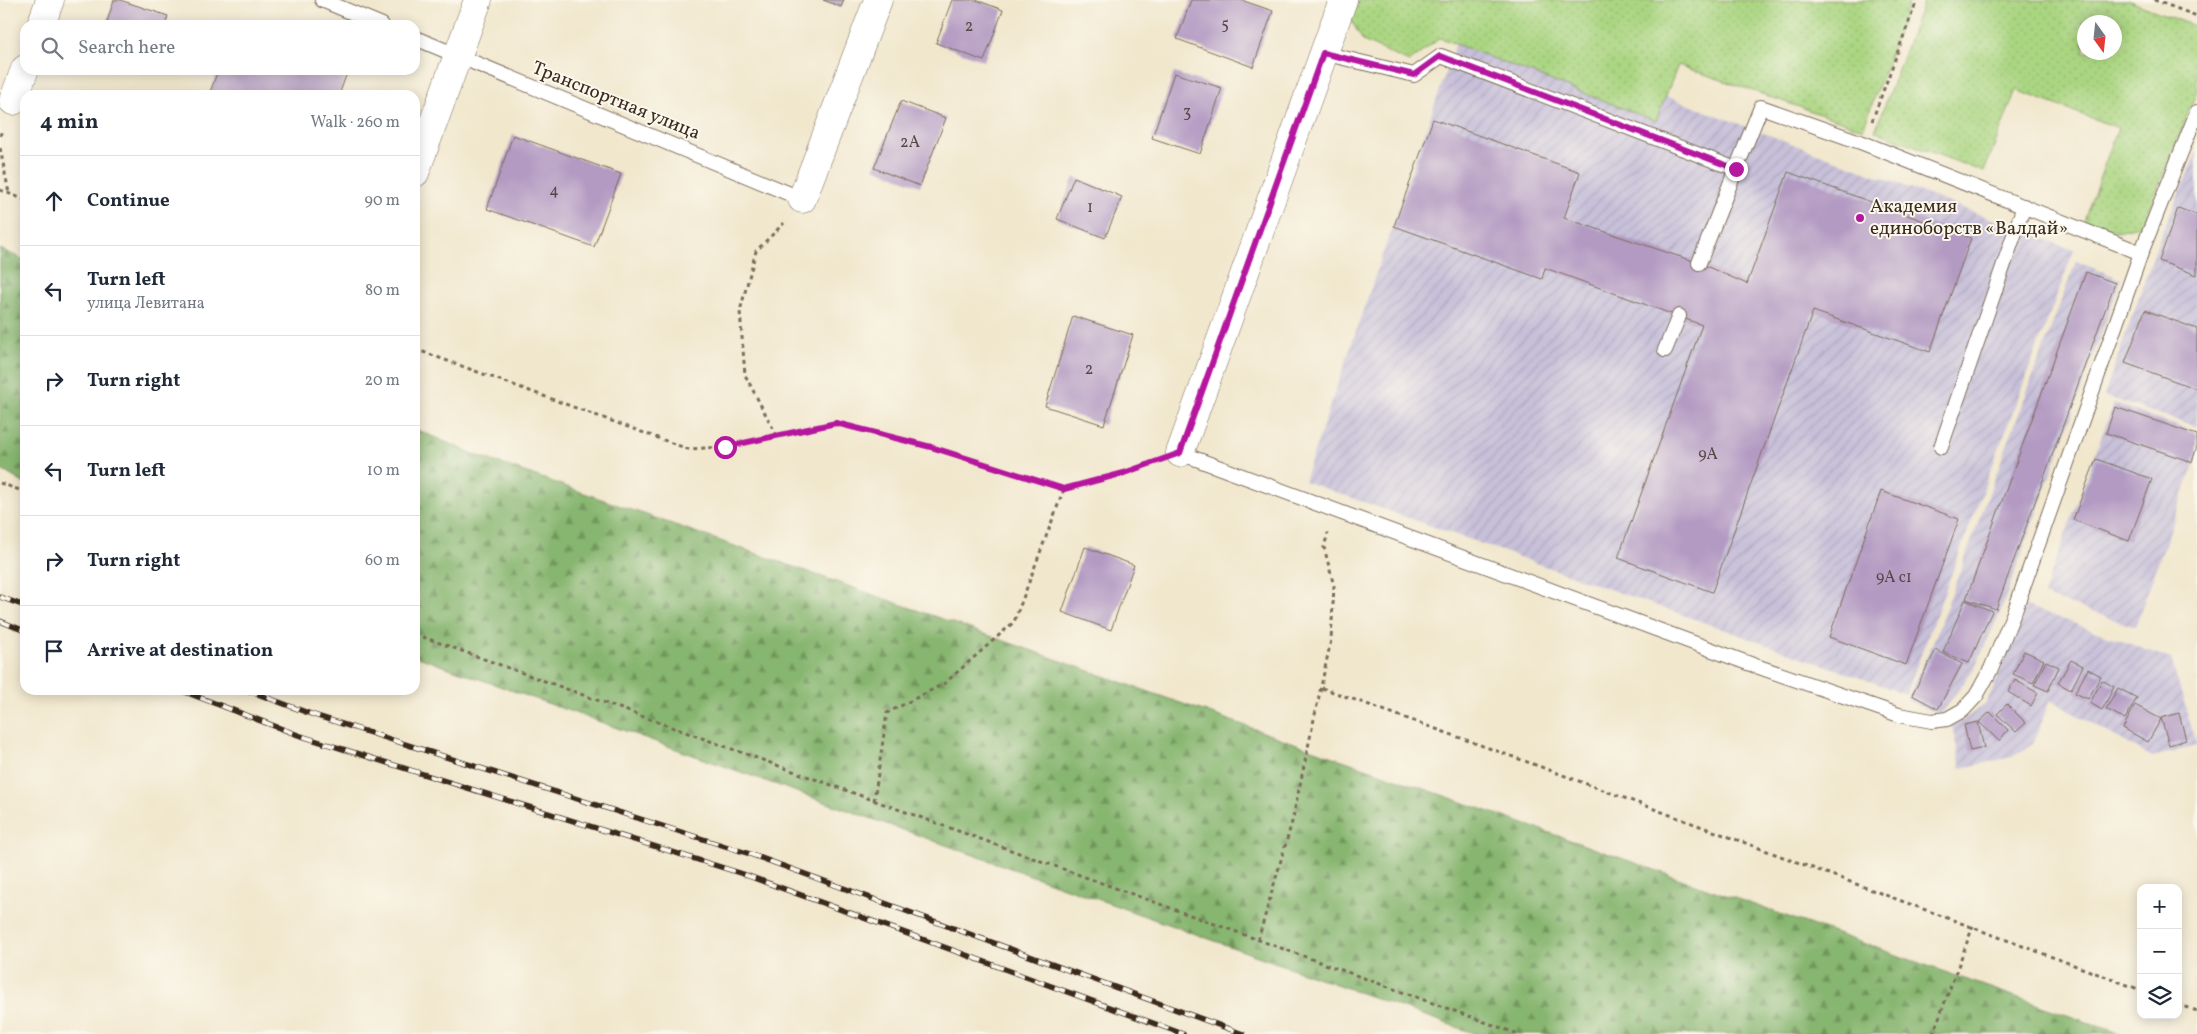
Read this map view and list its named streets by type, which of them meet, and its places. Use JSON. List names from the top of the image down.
{
  "streets": {
    "lane": ["Транспортная улица"]
  },
  "places": ["Академия единоборств «Валдай»"],
  "house_numbers": [
    "5",
    "2",
    "3",
    "2А",
    "4",
    "1",
    "2",
    "9А",
    "9А с1"
  ],
  "north": "bottom",
  "page": {
    "search": "Search here",
    "heading": ["4 min", "Walk · 260 m"],
    "list": [
      ["Continue", "90 m"],
      ["Turn left", "улица Левитана", "80 m"],
      ["Turn right", "20 m"],
      ["Turn left", "10 m"],
      ["Turn right", "60 m"],
      "Arrive at destination"
    ],
    "map_buttons": ["+", "−"]
  }
}
